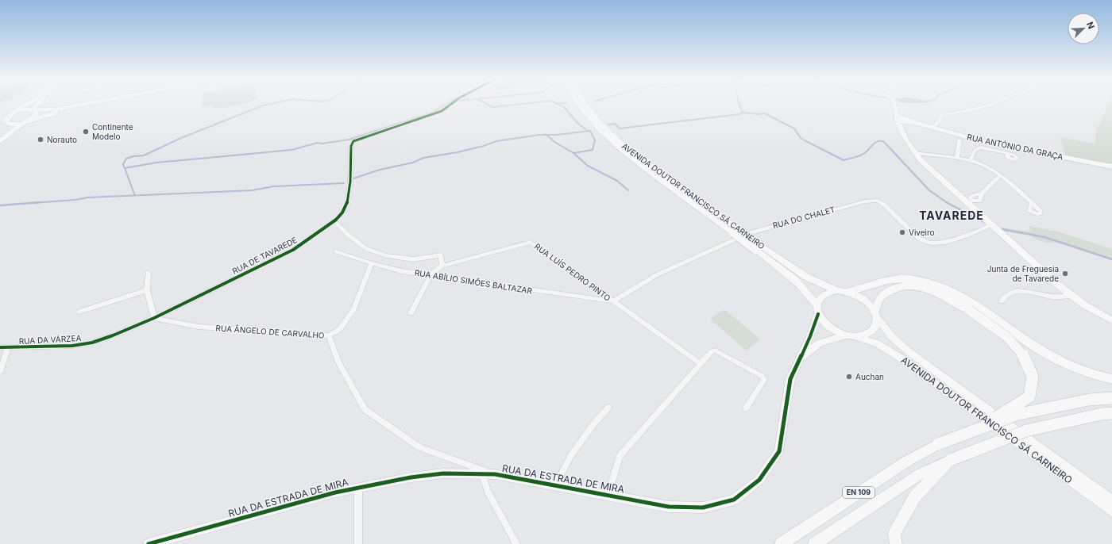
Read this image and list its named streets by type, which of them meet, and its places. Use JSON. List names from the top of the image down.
{
  "streets": {
    "main road": [
      "RUA ANTÓNIO DA GRAÇA",
      "AVENIDA DOUTOR FRANCISCO SÁ CARNEIRO",
      "RUA DA ESTRADA DE MIRA",
      "EN 109"
    ],
    "street": [
      "RUA DO CHALET",
      "RUA DE TAVAREDE",
      "RUA LUÍS PEDRO PINTO",
      "RUA ABÍLIO SIMÕES BALTAZAR",
      "RUA ÂNGELO DE CARVALHO",
      "RUA DA VÁRZEA"
    ]
  },
  "crossings": [
    ["AVENIDA DOUTOR FRANCISCO SÁ CARNEIRO", "RUA DA ESTRADA DE MIRA"],
    ["RUA DO CHALET", "RUA LUÍS PEDRO PINTO"],
    ["RUA DO CHALET", "RUA ABÍLIO SIMÕES BALTAZAR"],
    ["RUA DE TAVAREDE", "RUA ÂNGELO DE CARVALHO"],
    ["RUA DE TAVAREDE", "RUA DA VÁRZEA"],
    ["RUA LUÍS PEDRO PINTO", "RUA ABÍLIO SIMÕES BALTAZAR"],
    ["RUA ÂNGELO DE CARVALHO", "RUA DA VÁRZEA"],
    ["RUA ÂNGELO DE CARVALHO", "RUA DA ESTRADA DE MIRA"]
  ],
  "districts": ["TAVAREDE"],
  "places": [
    "Continente Modelo",
    "Norauto",
    "Viveiro",
    "Junta de Freguesia de Tavarede",
    "Auchan"
  ],
  "north": "top right"
}
